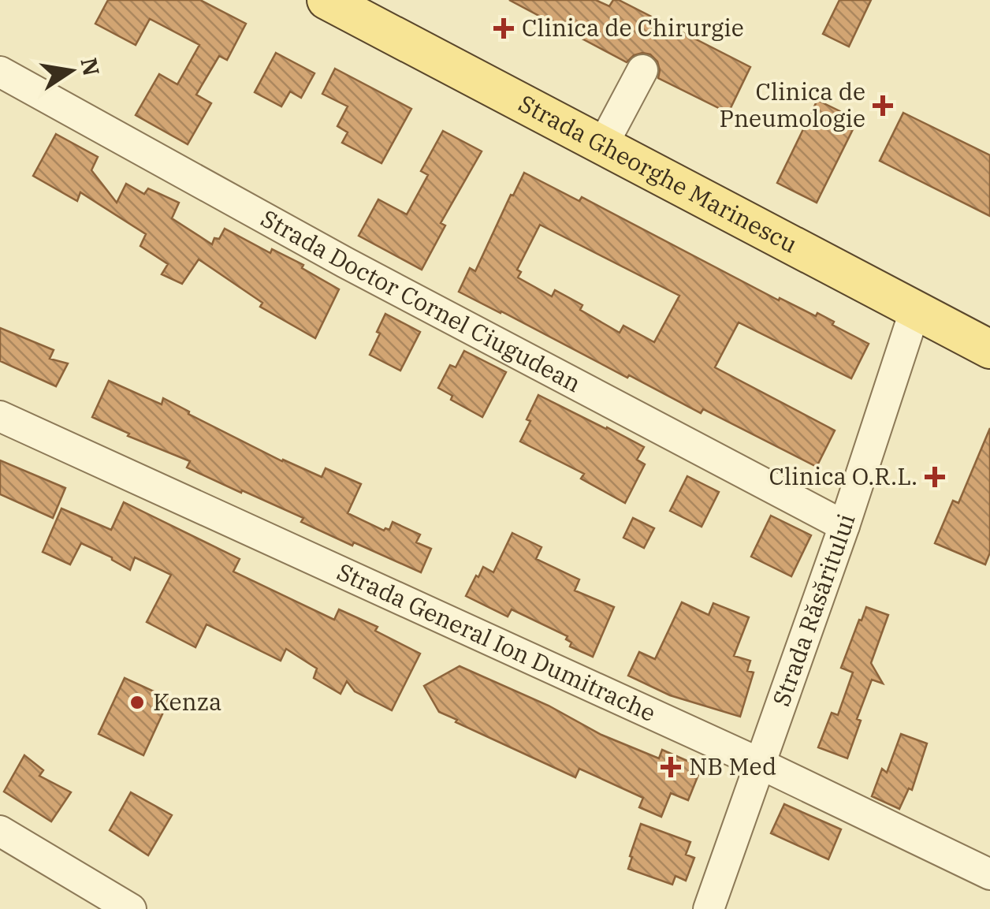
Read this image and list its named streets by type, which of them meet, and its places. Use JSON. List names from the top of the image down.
{
  "streets": {
    "main road": ["Strada Gheorghe Marinescu"],
    "street": ["Strada Doctor Cornel Ciugudean", "Strada Răsăritului", "Strada General Ion Dumitrache"]
  },
  "crossings": [
    ["Strada Gheorghe Marinescu", "Strada Răsăritului"],
    ["Strada Doctor Cornel Ciugudean", "Strada Răsăritului"],
    ["Strada Răsăritului", "Strada General Ion Dumitrache"]
  ],
  "places": {
    "health": [
      "Clinica de Chirurgie",
      "Clinica de Pneumologie",
      "Clinica O.R.L.",
      "NB Med"
    ],
    "other": ["Kenza"]
  },
  "north": "right"
}
